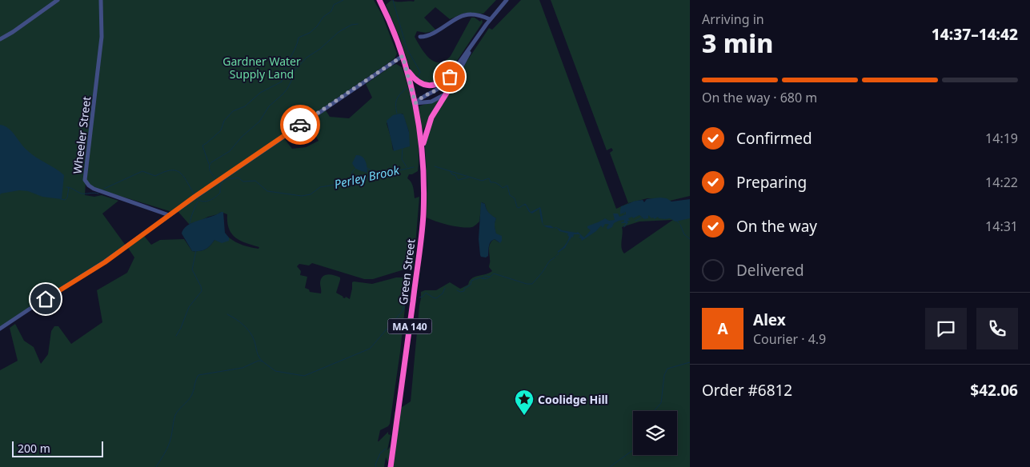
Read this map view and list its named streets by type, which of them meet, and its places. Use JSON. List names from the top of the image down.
{
  "streets": {
    "highway": ["Green Street", "MA 140"],
    "street": ["Wheeler Street"]
  },
  "crossings": [
    ["Green Street", "MA 140"]
  ],
  "water": ["Perley Brook"],
  "parks": ["Gardner Water Supply Land"],
  "places": {
    "place": ["Coolidge Hill"]
  },
  "scale_bar": "200 m",
  "page": {
    "heading": ["3 min", "Arriving in", "14:37–14:42"],
    "panel": [
      "Alex",
      "Courier · 4.9",
      "Order #6812",
      "$42.06"
    ],
    "bar": "On the way · 680 m",
    "list": [
      ["Confirmed", "14:19"],
      ["Preparing", "14:22"],
      ["On the way", "14:31"],
      "Delivered"
    ],
    "round": "A",
    "scale": "200 m"
  }
}
